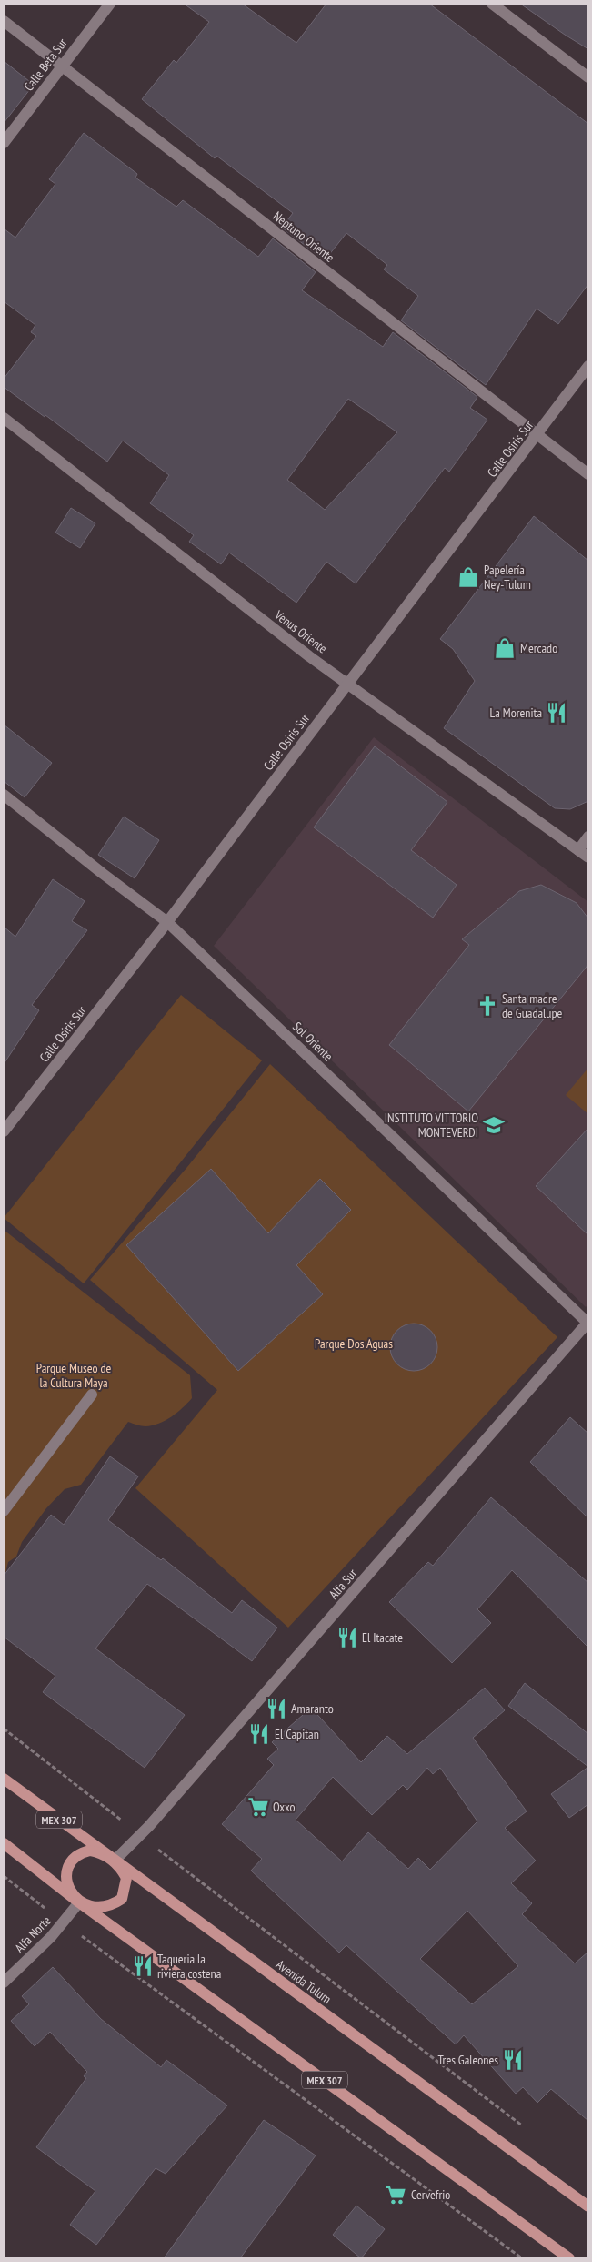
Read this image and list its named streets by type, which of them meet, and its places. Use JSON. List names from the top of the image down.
{
  "streets": {
    "main road": ["MEX 307", "Avenida Tulum"],
    "street": [
      "Calle Beta Sur",
      "Neptuno Oriente",
      "Calle Osiris Sur",
      "Venus Oriente",
      "Sol Oriente",
      "Alfa Sur",
      "Alfa Norte"
    ]
  },
  "crossings": [
    ["Calle Beta Sur", "Neptuno Oriente"],
    ["Neptuno Oriente", "Calle Osiris Sur"],
    ["Calle Osiris Sur", "Venus Oriente"],
    ["Calle Osiris Sur", "Sol Oriente"],
    ["Sol Oriente", "Alfa Sur"],
    ["Alfa Sur", "MEX 307"],
    ["Alfa Sur", "Alfa Norte"],
    ["Alfa Sur", "Avenida Tulum"],
    ["MEX 307", "Alfa Norte"],
    ["MEX 307", "Avenida Tulum"],
    ["Alfa Norte", "Avenida Tulum"]
  ],
  "parks": ["Parque Dos Aguas", "Parque Museo de la Cultura Maya"],
  "places": {
    "shop": ["Papelería Ney-Tulum", "Mercado"],
    "restaurant": [
      "La Morenita",
      "El Itacate",
      "Amaranto",
      "El Capitan",
      "Taqueria la riviera costena",
      "Tres Galeones"
    ],
    "church": ["Santa madre de Guadalupe"],
    "school or university": ["INSTITUTO VITTORIO MONTEVERDI"],
    "supermarket": ["Oxxo", "Cervefrio"]
  }
}
